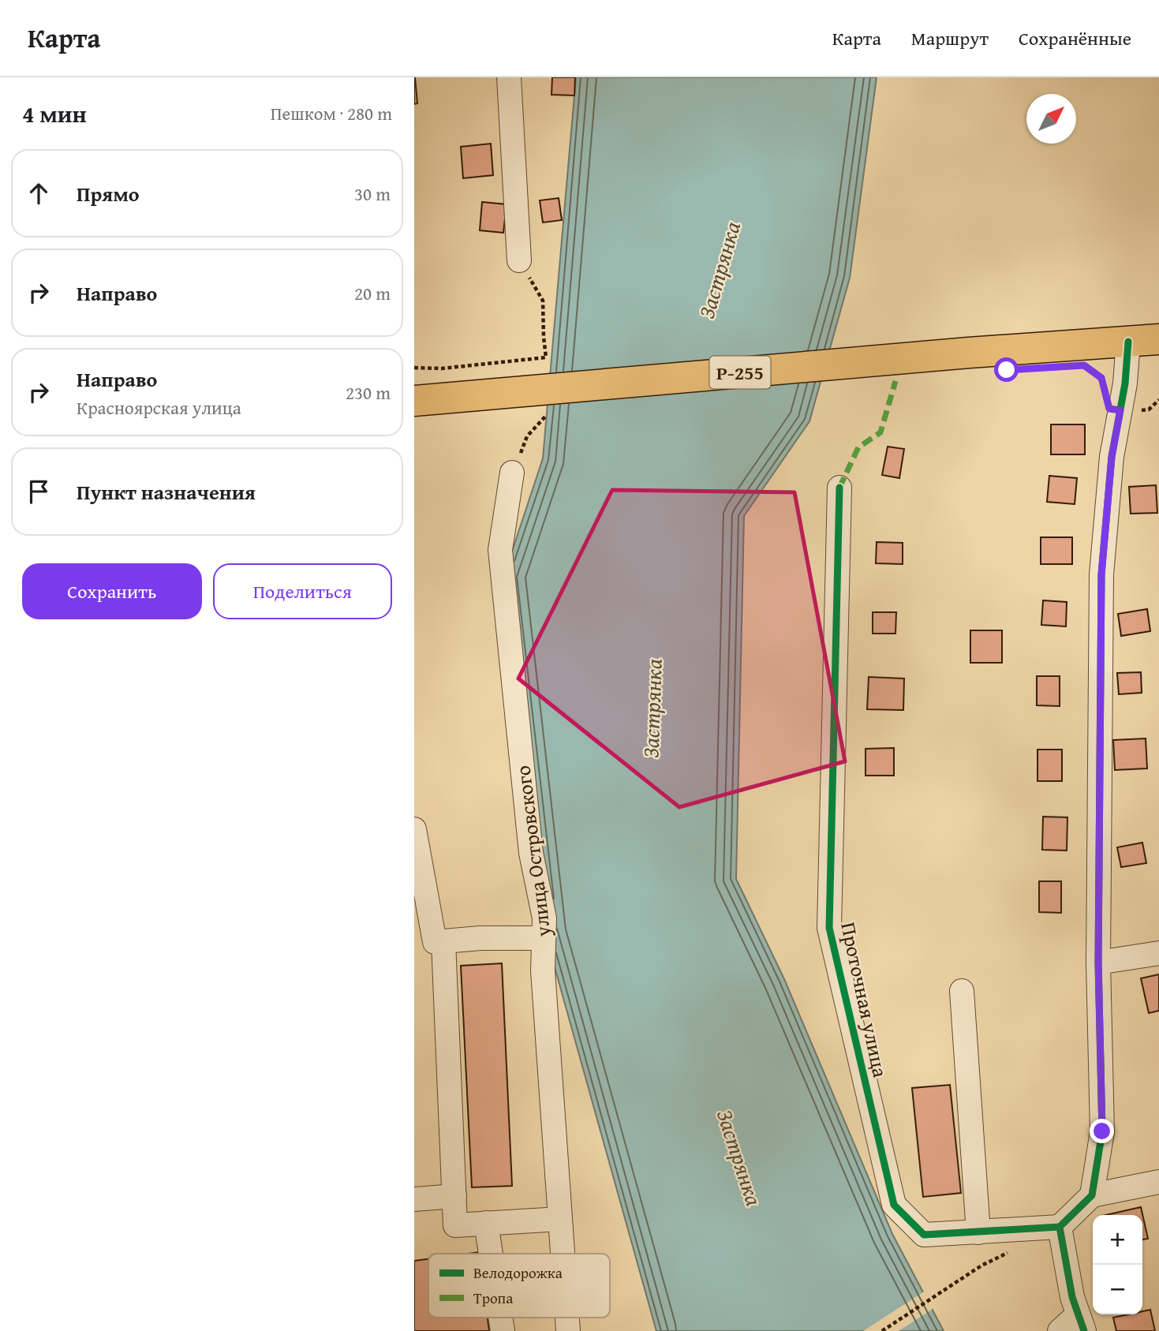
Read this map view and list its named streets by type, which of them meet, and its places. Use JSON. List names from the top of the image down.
{
  "streets": {
    "highway": ["Р-255"],
    "street": ["улица Островского", "Проточная улица"]
  },
  "water": ["Застрянка"],
  "legend": ["Велодорожка", "Тропа"],
  "north": "top right",
  "page": {
    "header": "Карта",
    "nav": ["Карта", "Маршрут", "Сохранённые"],
    "heading": ["4 мин", "Пешком · 280 m"],
    "list": [
      ["Прямо", "30 m"],
      ["Направо", "20 m"],
      ["Направо", "Красноярская улица", "230 m"],
      "Пункт назначения"
    ],
    "buttons": ["Сохранить", "Поделиться"],
    "map_buttons": ["+", "−"]
  }
}
